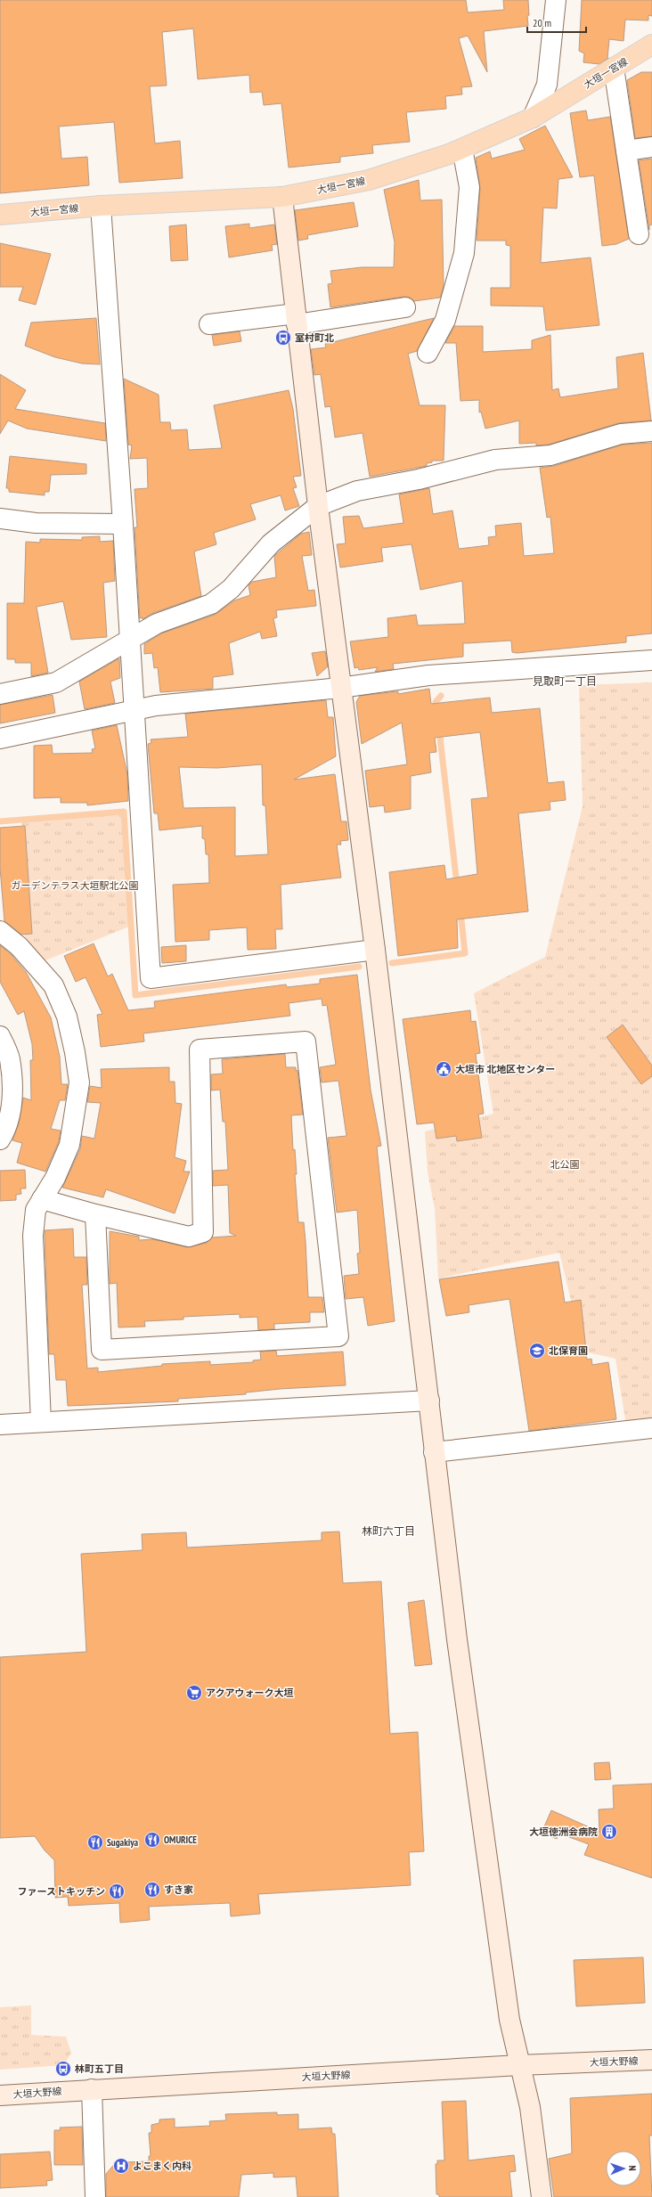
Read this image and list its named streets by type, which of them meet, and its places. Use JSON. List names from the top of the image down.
{
  "streets": {
    "main road": ["大垣一宮線"],
    "street": ["大垣大野線"]
  },
  "districts": ["見取町一丁目", "林町六丁目"],
  "parks": ["ガーデンテラス大垣駅北公園", "北公園"],
  "places": {
    "bus stop": ["室村町北", "林町五丁目"],
    "public building": ["大垣市 北地区センター"],
    "school or university": ["北保育園"],
    "supermarket": ["アクアウォーク大垣"],
    "building": ["大垣徳洲会病院"],
    "restaurant": [
      "OMURICE",
      "Sugakiya",
      "すき家",
      "ファーストキッチン"
    ],
    "hospital": ["よこまく内科"]
  },
  "scale_bar": "20 m",
  "north": "right"
}
